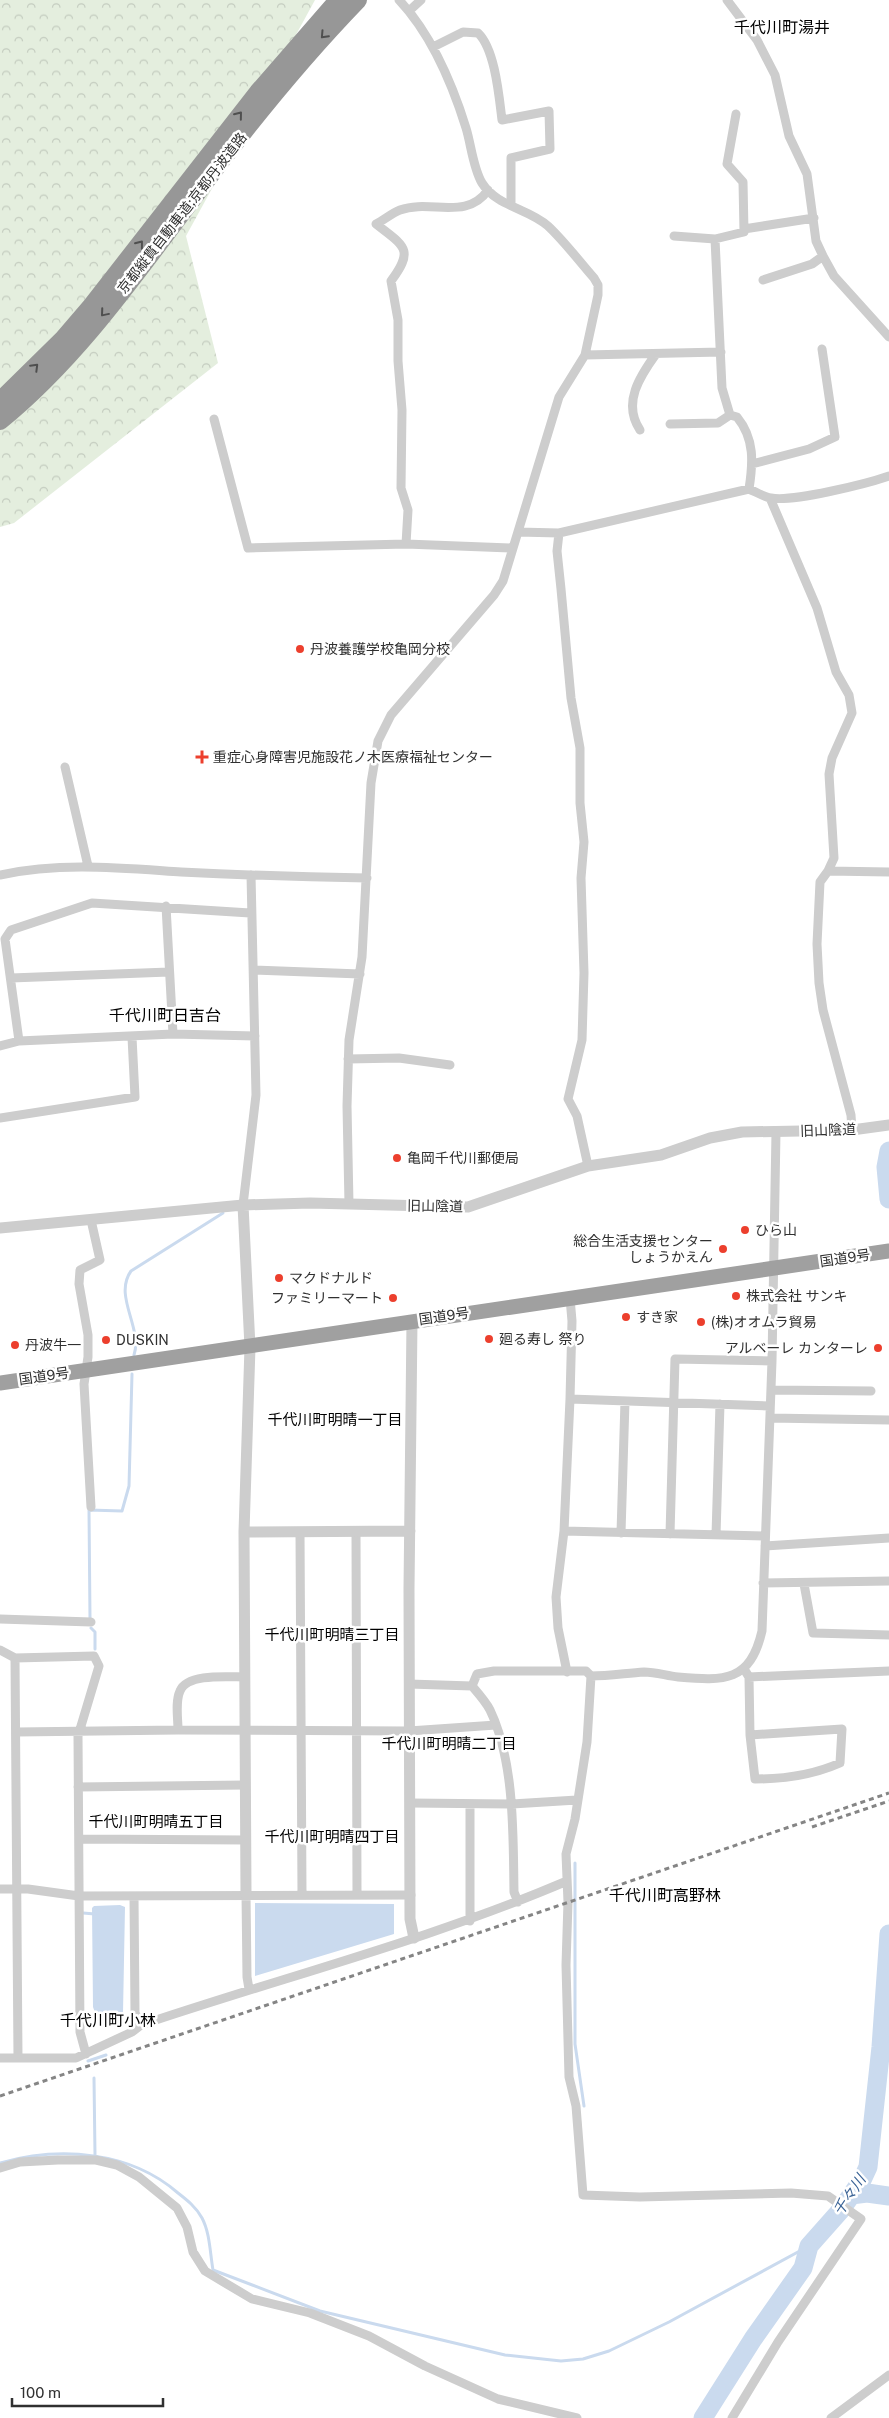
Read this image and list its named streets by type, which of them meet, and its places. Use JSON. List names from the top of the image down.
{
  "streets": {
    "highway": ["京都縦貫自動車道;京都丹波道路", "国道9号"],
    "street": ["旧山陰道"]
  },
  "districts": [
    "千代川町湯井",
    "千代川町日吉台",
    "千代川町明晴一丁目",
    "千代川町明晴三丁目",
    "千代川町明晴二丁目",
    "千代川町明晴五丁目",
    "千代川町明晴四丁目",
    "千代川町高野林",
    "千代川町小林"
  ],
  "water": ["千々川"],
  "places": {
    "other": [
      "丹波養護学校亀岡分校",
      "亀岡千代川郵便局",
      "ひら山",
      "総合生活支援センター しょうかえん",
      "マクドナルド",
      "株式会社 サンキ",
      "ファミリーマート",
      "すき家",
      "(株)オオムラ貿易",
      "廻る寿し 祭り",
      "DUSKIN",
      "丹波牛一",
      "アルベーレ カンターレ"
    ],
    "health": ["重症心身障害児施設花ノ木医療福祉センター"]
  },
  "scale_bar": "100 m"
}
